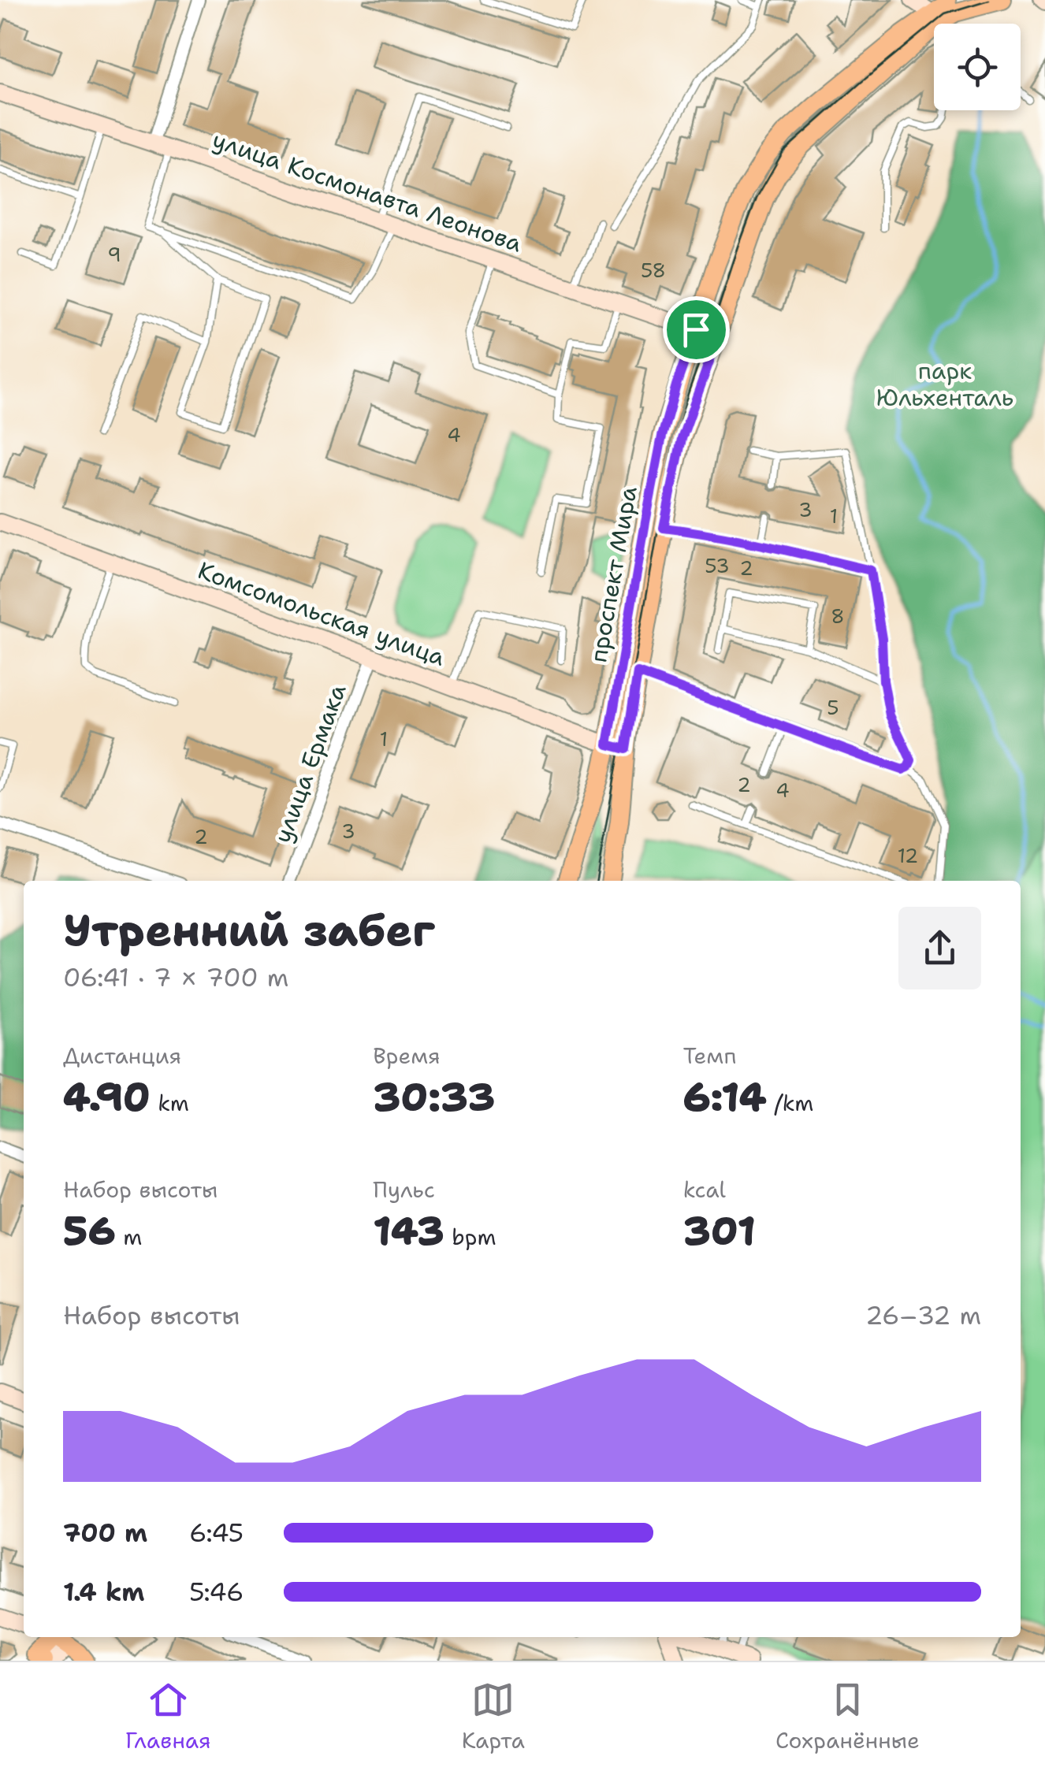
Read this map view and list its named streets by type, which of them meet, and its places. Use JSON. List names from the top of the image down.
{
  "streets": {
    "main road": ["улица Космонавта Леонова", "проспект Мира", "Комсомольская улица"],
    "street": ["улица Ермака"]
  },
  "crossings": [
    ["улица Космонавта Леонова", "проспект Мира"],
    ["проспект Мира", "Комсомольская улица"],
    ["Комсомольская улица", "улица Ермака"]
  ],
  "parks": ["парк Юльхенталь"],
  "house_numbers": [
    "9",
    "58",
    "4",
    "3",
    "1",
    "53",
    "2",
    "8",
    "5",
    "1",
    "2",
    "4",
    "3",
    "2",
    "12"
  ],
  "page": {
    "heading": ["Утренний забег", "06:41 · 7 × 700 m"],
    "stats": [
      ["Дистанция", "4.90 km"],
      ["Время", "30:33"],
      ["Темп", "6:14 /km"],
      ["Набор высоты", "56 m"],
      ["Пульс", "143 bpm"],
      ["kcal", "301"]
    ],
    "chart": ["Набор высоты", "26–32 m"],
    "list": [
      {
        "name": "700 m",
        "note": "6:45"
      },
      {
        "name": "1.4 km",
        "note": "5:46"
      }
    ],
    "tabs": ["Главная", "Карта", "Сохранённые"]
  }
}
